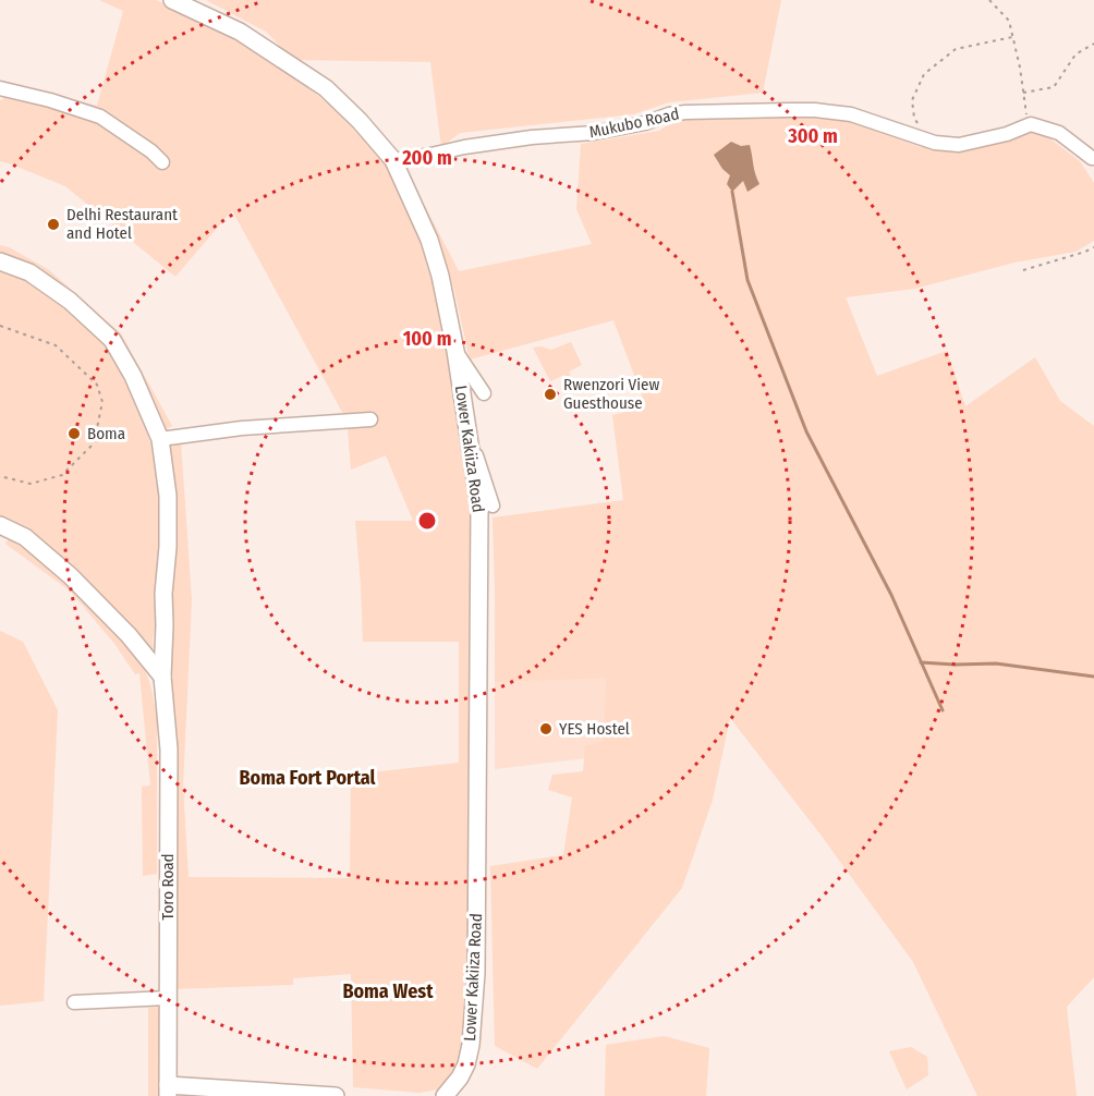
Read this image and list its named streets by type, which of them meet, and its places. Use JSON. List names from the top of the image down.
{
  "streets": {
    "main road": ["Lower Kakiiza Road", "Toro Road"],
    "street": ["Mukubo Road"]
  },
  "crossings": [
    ["Mukubo Road", "Lower Kakiiza Road"]
  ],
  "districts": ["Boma Fort Portal", "Boma West"],
  "places": [
    "Delhi Restaurant and Hotel",
    "Rwenzori View Guesthouse",
    "Boma",
    "YES Hostel"
  ],
  "rings": ["300 m", "200 m", "100 m"]
}
